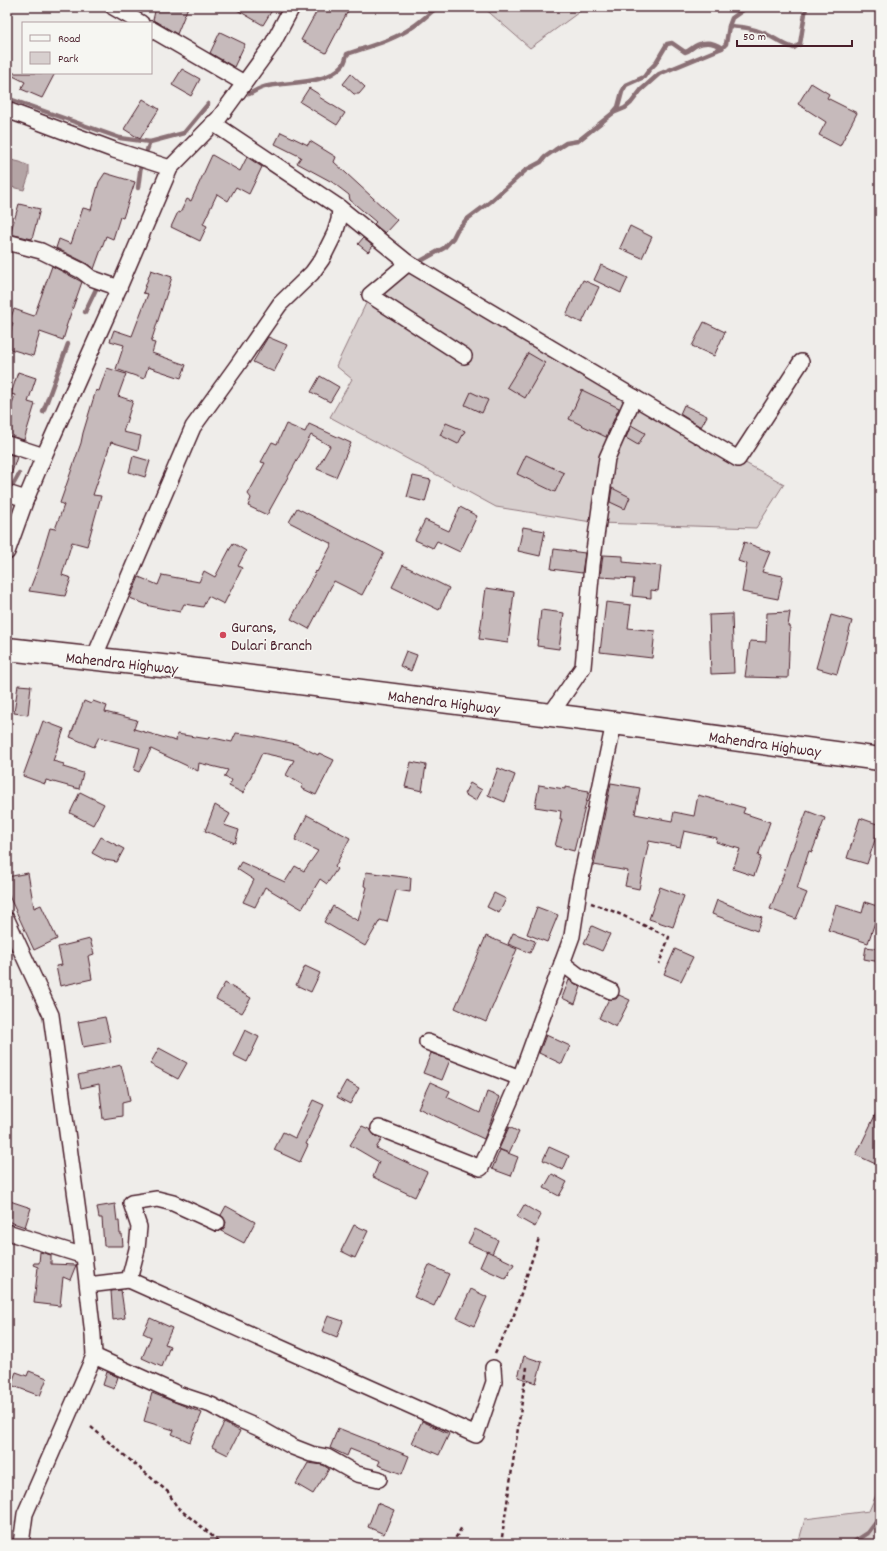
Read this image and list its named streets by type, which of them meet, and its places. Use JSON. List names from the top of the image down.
{
  "streets": {
    "highway": ["Mahendra Highway"]
  },
  "places": ["Gurans, Dulari Branch"],
  "legend": ["Road", "Park"],
  "scale_bar": "50 m"
}
